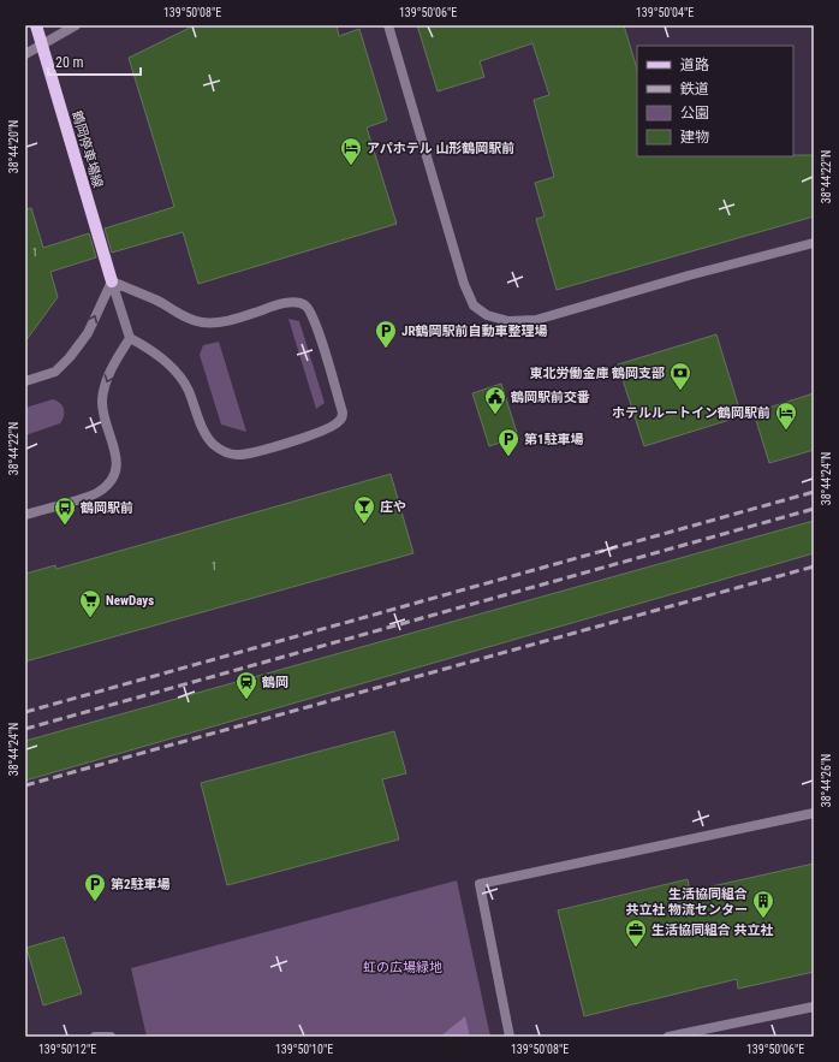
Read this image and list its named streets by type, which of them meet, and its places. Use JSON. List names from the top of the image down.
{
  "streets": {
    "main road": ["鶴岡停車場線"]
  },
  "parks": ["虹の広場緑地"],
  "places": {
    "hotel": ["アパホテル 山形鶴岡駅前", "ホテルルートイン鶴岡駅前"],
    "parking": ["JR鶴岡駅前自動車整理場", "第1駐車場", "第2駐車場"],
    "bank": ["東北労働金庫 鶴岡支部"],
    "public building": ["鶴岡駅前交番"],
    "bar": ["庄や"],
    "bus stop": ["鶴岡駅前"],
    "supermarket": ["NewDays"],
    "station": ["鶴岡"],
    "building": ["生活協同組合 共立社 物流センター"],
    "office": ["生活協同組合 共立社"]
  },
  "house_numbers": ["1", "1"],
  "legend": [
    "道路",
    "鉄道",
    "公園",
    "建物"
  ],
  "scale_bar": "20 m",
  "coordinates": [
    "139°50'08\"E",
    "139°50'06\"E",
    "139°50'04\"E",
    "38°44'20\"N",
    "38°44'22\"N",
    "38°44'24\"N",
    "38°44'26\"N",
    "139°50'12\"E",
    "139°50'10\"E"
  ]
}
